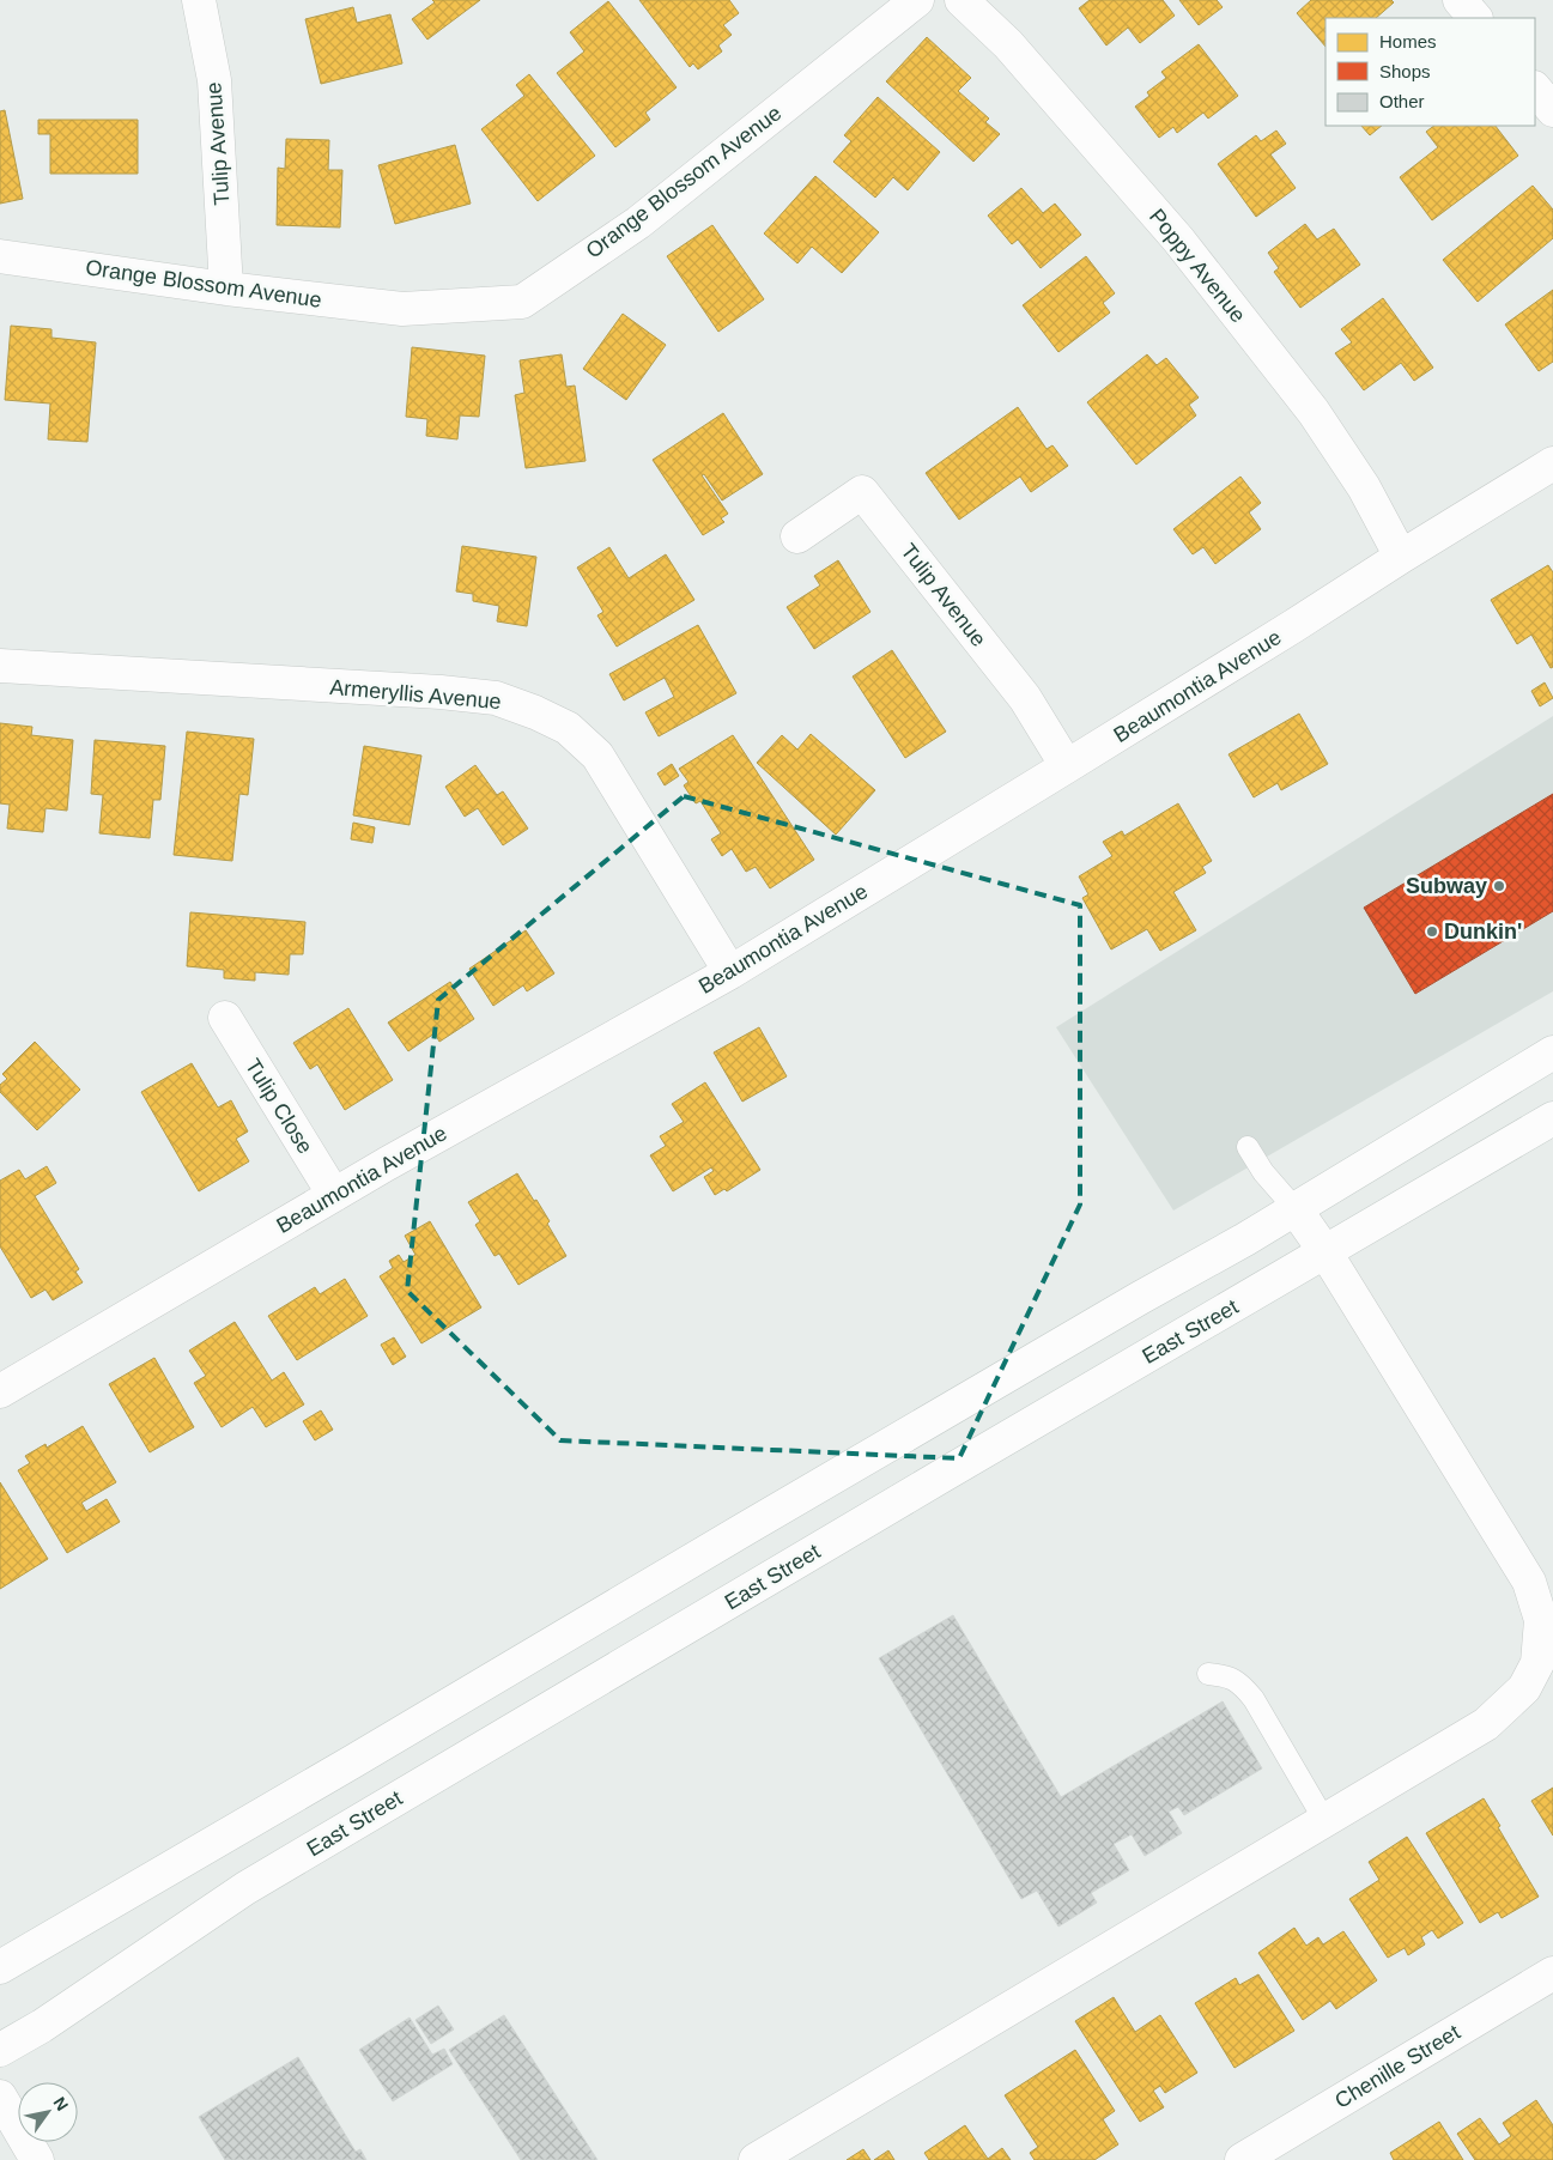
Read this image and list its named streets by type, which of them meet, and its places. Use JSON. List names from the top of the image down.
{
  "streets": {
    "street": [
      "Tulip Avenue",
      "Orange Blossom Avenue",
      "Poppy Avenue",
      "Beaumontia Avenue",
      "Armeryllis Avenue",
      "Tulip Close",
      "East Street",
      "Chenille Street"
    ]
  },
  "crossings": [
    ["Tulip Avenue", "Orange Blossom Avenue"],
    ["Tulip Avenue", "Beaumontia Avenue"],
    ["Poppy Avenue", "Beaumontia Avenue"],
    ["Beaumontia Avenue", "Armeryllis Avenue"],
    ["Beaumontia Avenue", "Tulip Close"]
  ],
  "places": ["Subway", "Dunkin'"],
  "legend": ["Homes", "Shops", "Other"],
  "north": "top right"
}
